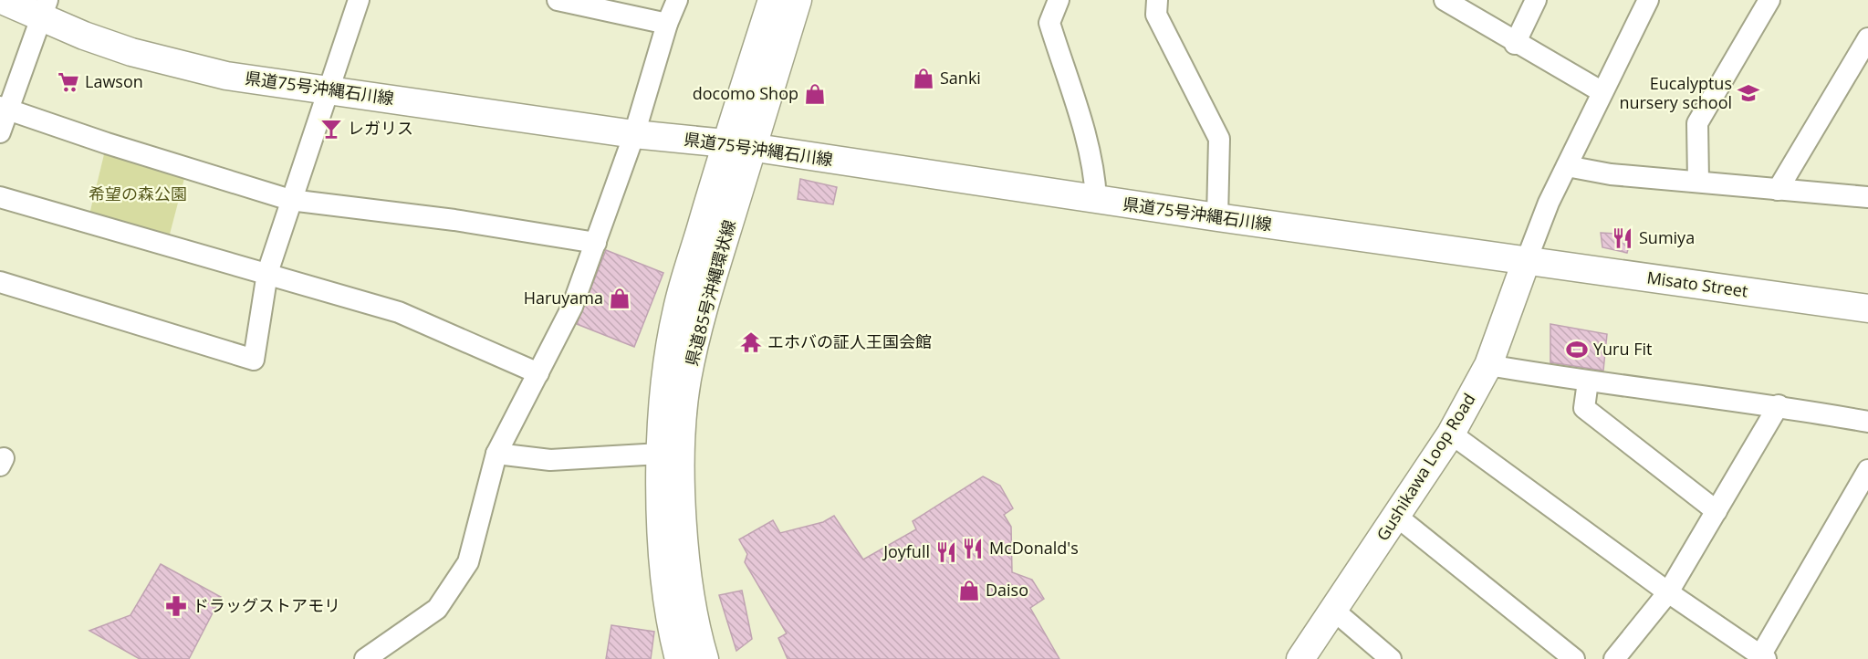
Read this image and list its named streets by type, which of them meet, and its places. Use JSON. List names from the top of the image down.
{
  "streets": {
    "main road": [
      "県道75号沖縄石川線",
      "Misato Street",
      "県道85号沖縄環状線",
      "Gushikawa Loop Road"
    ]
  },
  "crossings": [
    ["県道75号沖縄石川線", "Misato Street"],
    ["県道75号沖縄石川線", "県道85号沖縄環状線"],
    ["県道75号沖縄石川線", "Gushikawa Loop Road"],
    ["Misato Street", "Gushikawa Loop Road"]
  ],
  "parks": ["希望の森公園"],
  "places": {
    "shop": [
      "Sanki",
      "docomo Shop",
      "Haruyama",
      "Daiso"
    ],
    "supermarket": ["Lawson"],
    "school or university": ["Eucalyptus nursery school"],
    "bar": ["レガリス"],
    "restaurant": ["Sumiya", "McDonald's", "Joyfull"],
    "temple": ["エホバの証人王国会館"],
    "sports": ["Yuru Fit"],
    "pharmacy": ["ドラッグストアモリ"]
  }
}
